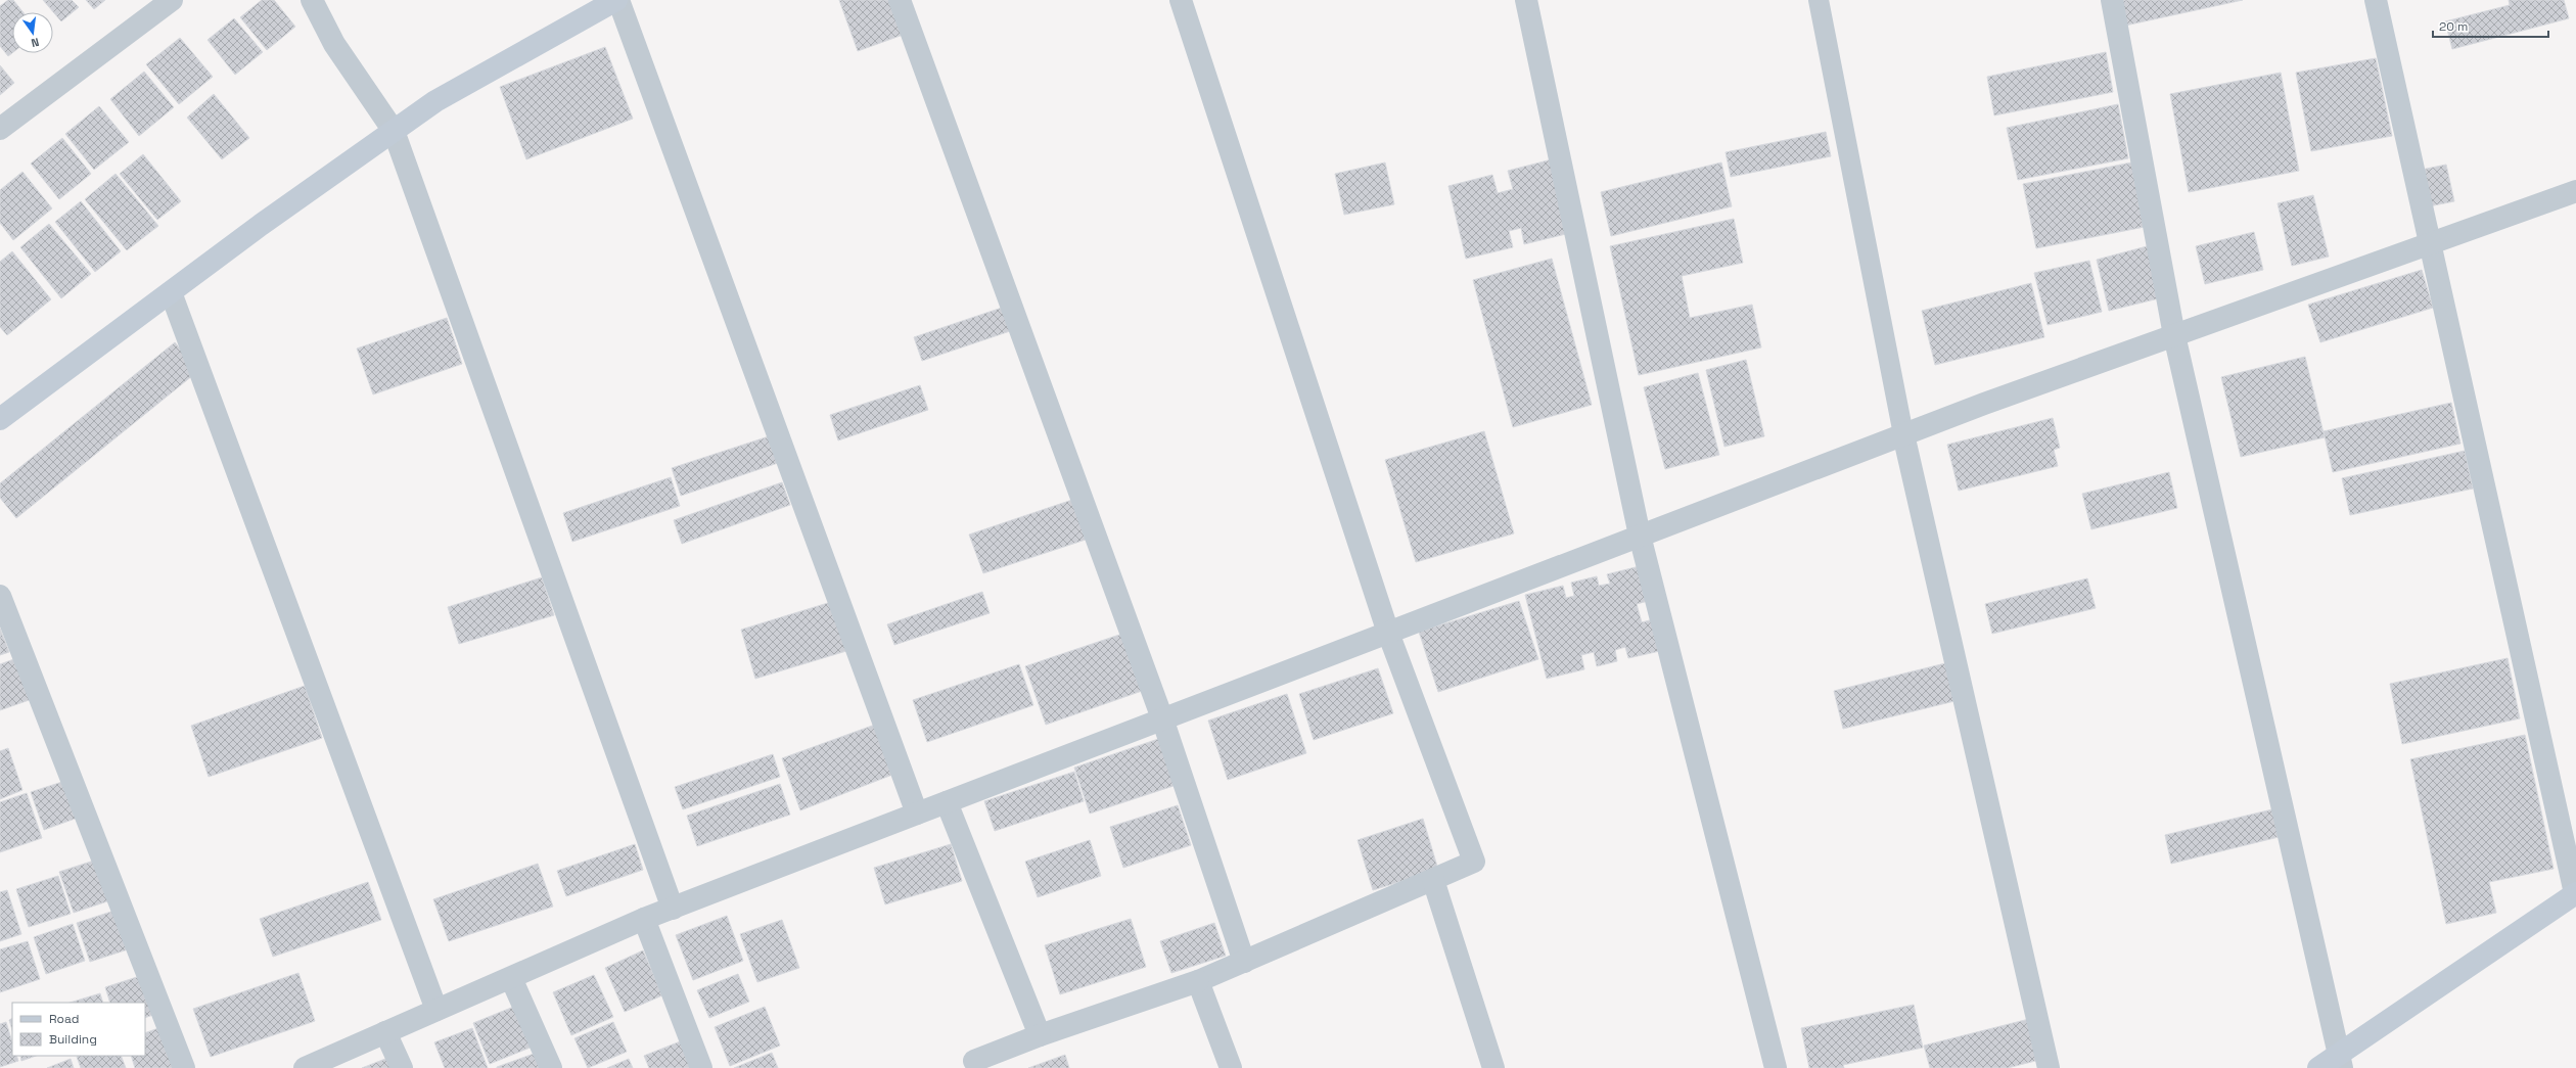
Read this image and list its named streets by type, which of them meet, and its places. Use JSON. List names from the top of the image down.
{
  "legend": ["Road", "Building"],
  "scale_bar": "20 m",
  "north": "bottom"
}
